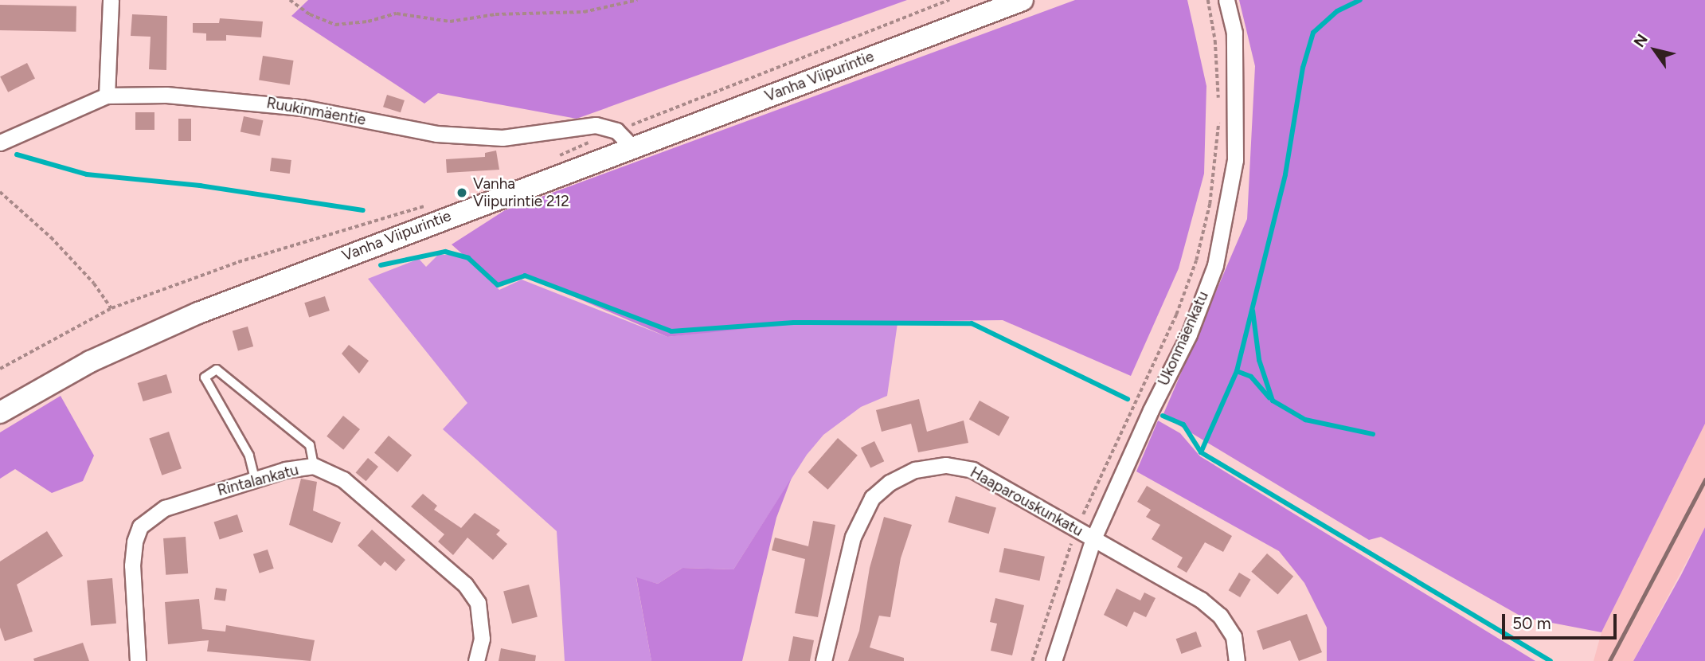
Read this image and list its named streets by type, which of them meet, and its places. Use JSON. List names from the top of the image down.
{
  "streets": {
    "street": [
      "Vanha Viipurintie",
      "Ruukinmäentie",
      "Ukonmäenkatu",
      "Rintalankatu",
      "Haaparouskunkatu"
    ]
  },
  "crossings": [
    ["Ukonmäenkatu", "Haaparouskunkatu"]
  ],
  "places": ["Vanha Viipurintie 212"],
  "scale_bar": "50 m",
  "north": "top left"
}
